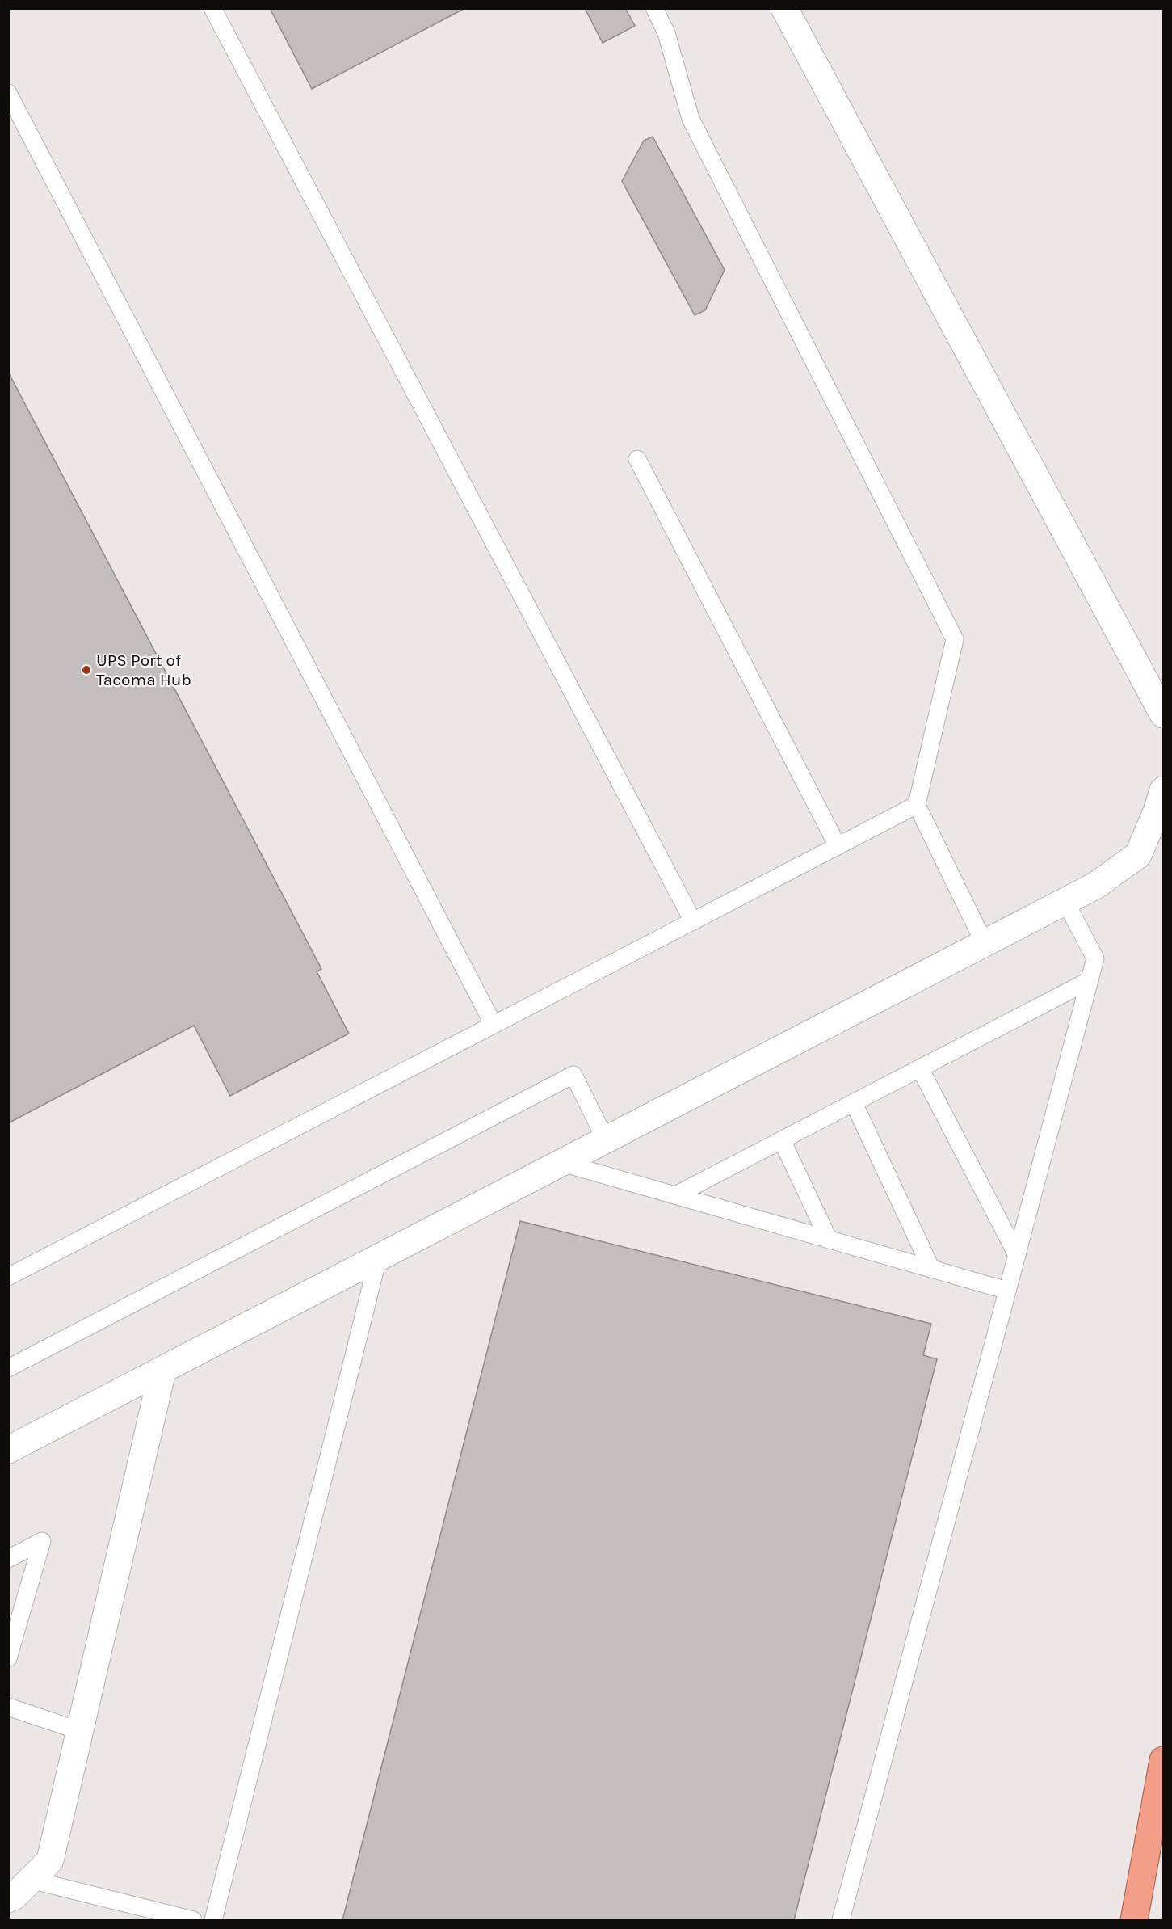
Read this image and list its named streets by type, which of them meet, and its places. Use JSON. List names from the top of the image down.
{
  "places": ["UPS Port of Tacoma Hub"]
}
